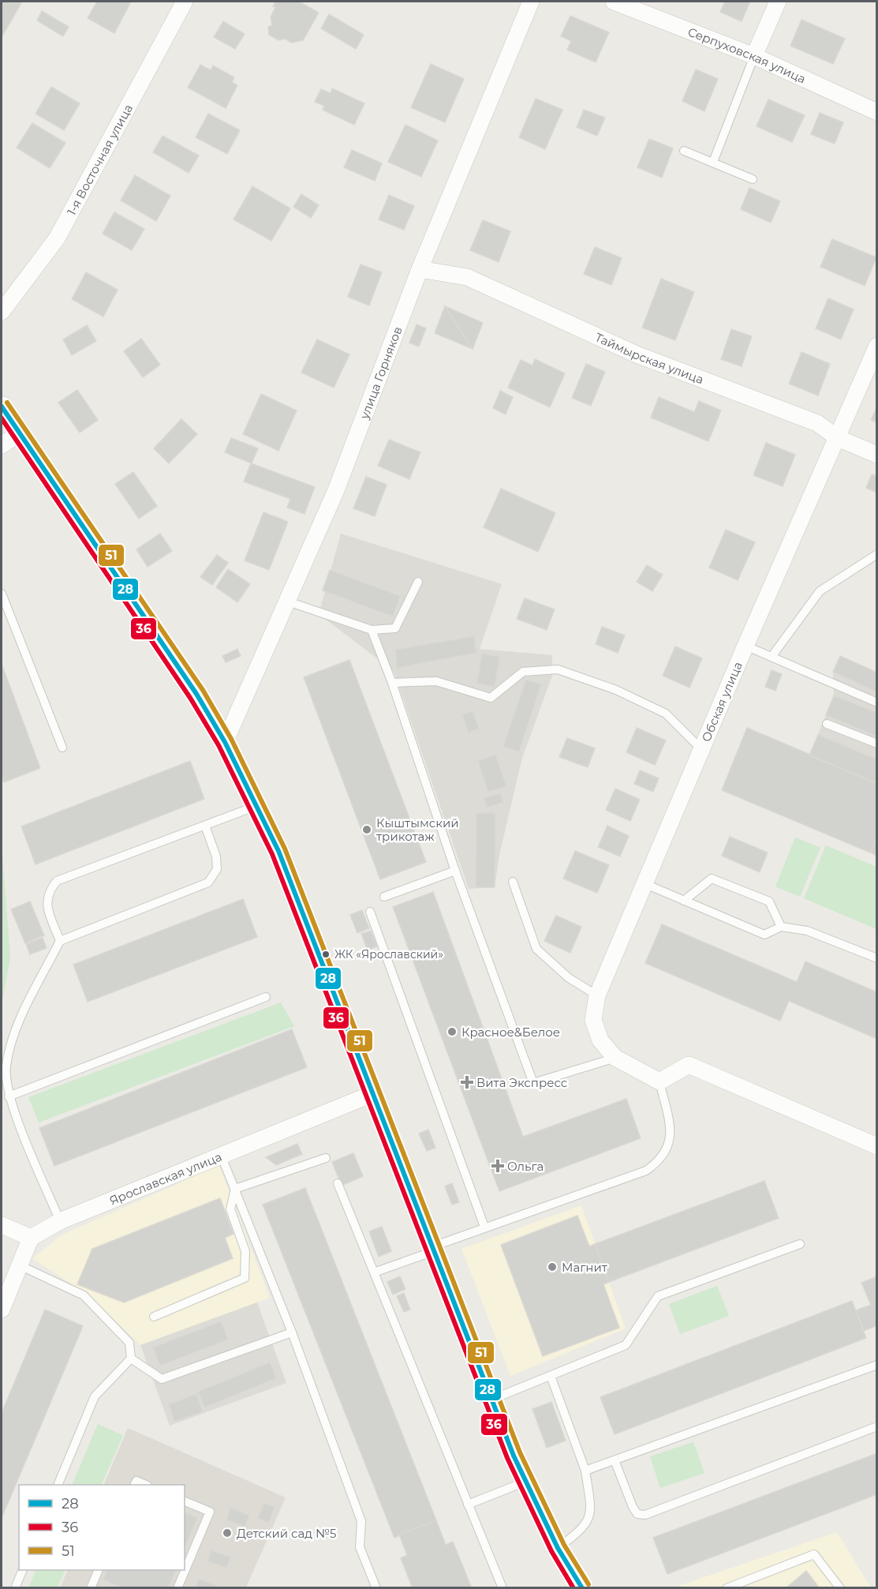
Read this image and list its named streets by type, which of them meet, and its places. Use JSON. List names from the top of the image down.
{
  "streets": {
    "street": [
      "Серпуховская улица",
      "1-я Восточная улица",
      "Таймырская улица",
      "улица Горняков",
      "Обская улица",
      "Ярославская улица"
    ]
  },
  "crossings": [
    ["Таймырская улица", "улица Горняков"],
    ["Таймырская улица", "Обская улица"]
  ],
  "places": {
    "other": [
      "Кыштымский трикотаж",
      "ЖК «Ярославский»",
      "Красное&Белое",
      "Магнит",
      "Детский сад №5"
    ],
    "health": ["Вита Экспресс", "Ольга"]
  },
  "lines": ["transit line 51", "transit line 28", "transit line 36"],
  "legend": ["28", "36", "51"]
}
